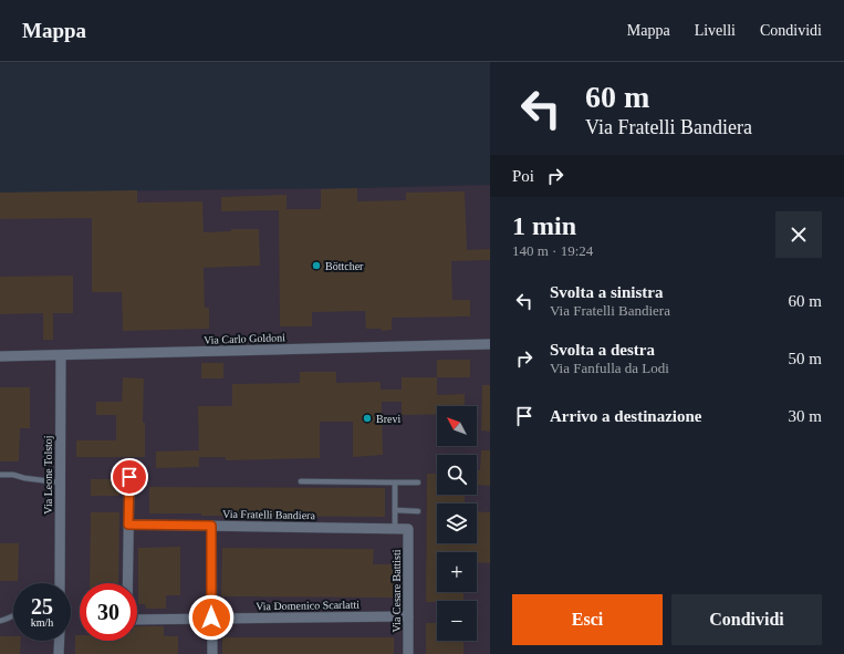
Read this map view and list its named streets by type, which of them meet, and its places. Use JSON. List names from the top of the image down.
{
  "streets": {
    "street": [
      "Via Carlo Goldoni",
      "Via Leone Tolstoj",
      "Via Fratelli Bandiera",
      "Via Cesare Battisti",
      "Via Domenico Scarlatti"
    ]
  },
  "crossings": [
    ["Via Carlo Goldoni", "Via Leone Tolstoj"],
    ["Via Fratelli Bandiera", "Via Cesare Battisti"],
    ["Via Cesare Battisti", "Via Domenico Scarlatti"]
  ],
  "places": ["Böttcher", "Brevi"],
  "north": "top left",
  "page": {
    "header": "Mappa",
    "nav": ["Mappa", "Livelli", "Condividi"],
    "turn": ["60 m", "Via Fratelli Bandiera"],
    "then": "Poi",
    "heading": ["1 min", "140 m · 19:24"],
    "list": [
      {
        "name": "Svolta a sinistra",
        "note": "Via Fratelli Bandiera",
        "value": "60 m"
      },
      {
        "name": "Svolta a destra",
        "note": "Via Fanfulla da Lodi",
        "value": "50 m"
      },
      {
        "name": "Arrivo a destinazione",
        "value": "30 m"
      }
    ],
    "map_buttons": ["+", "−"],
    "speed": "25 km/h",
    "limit": "30",
    "buttons": ["Esci", "Condividi"]
  }
}
